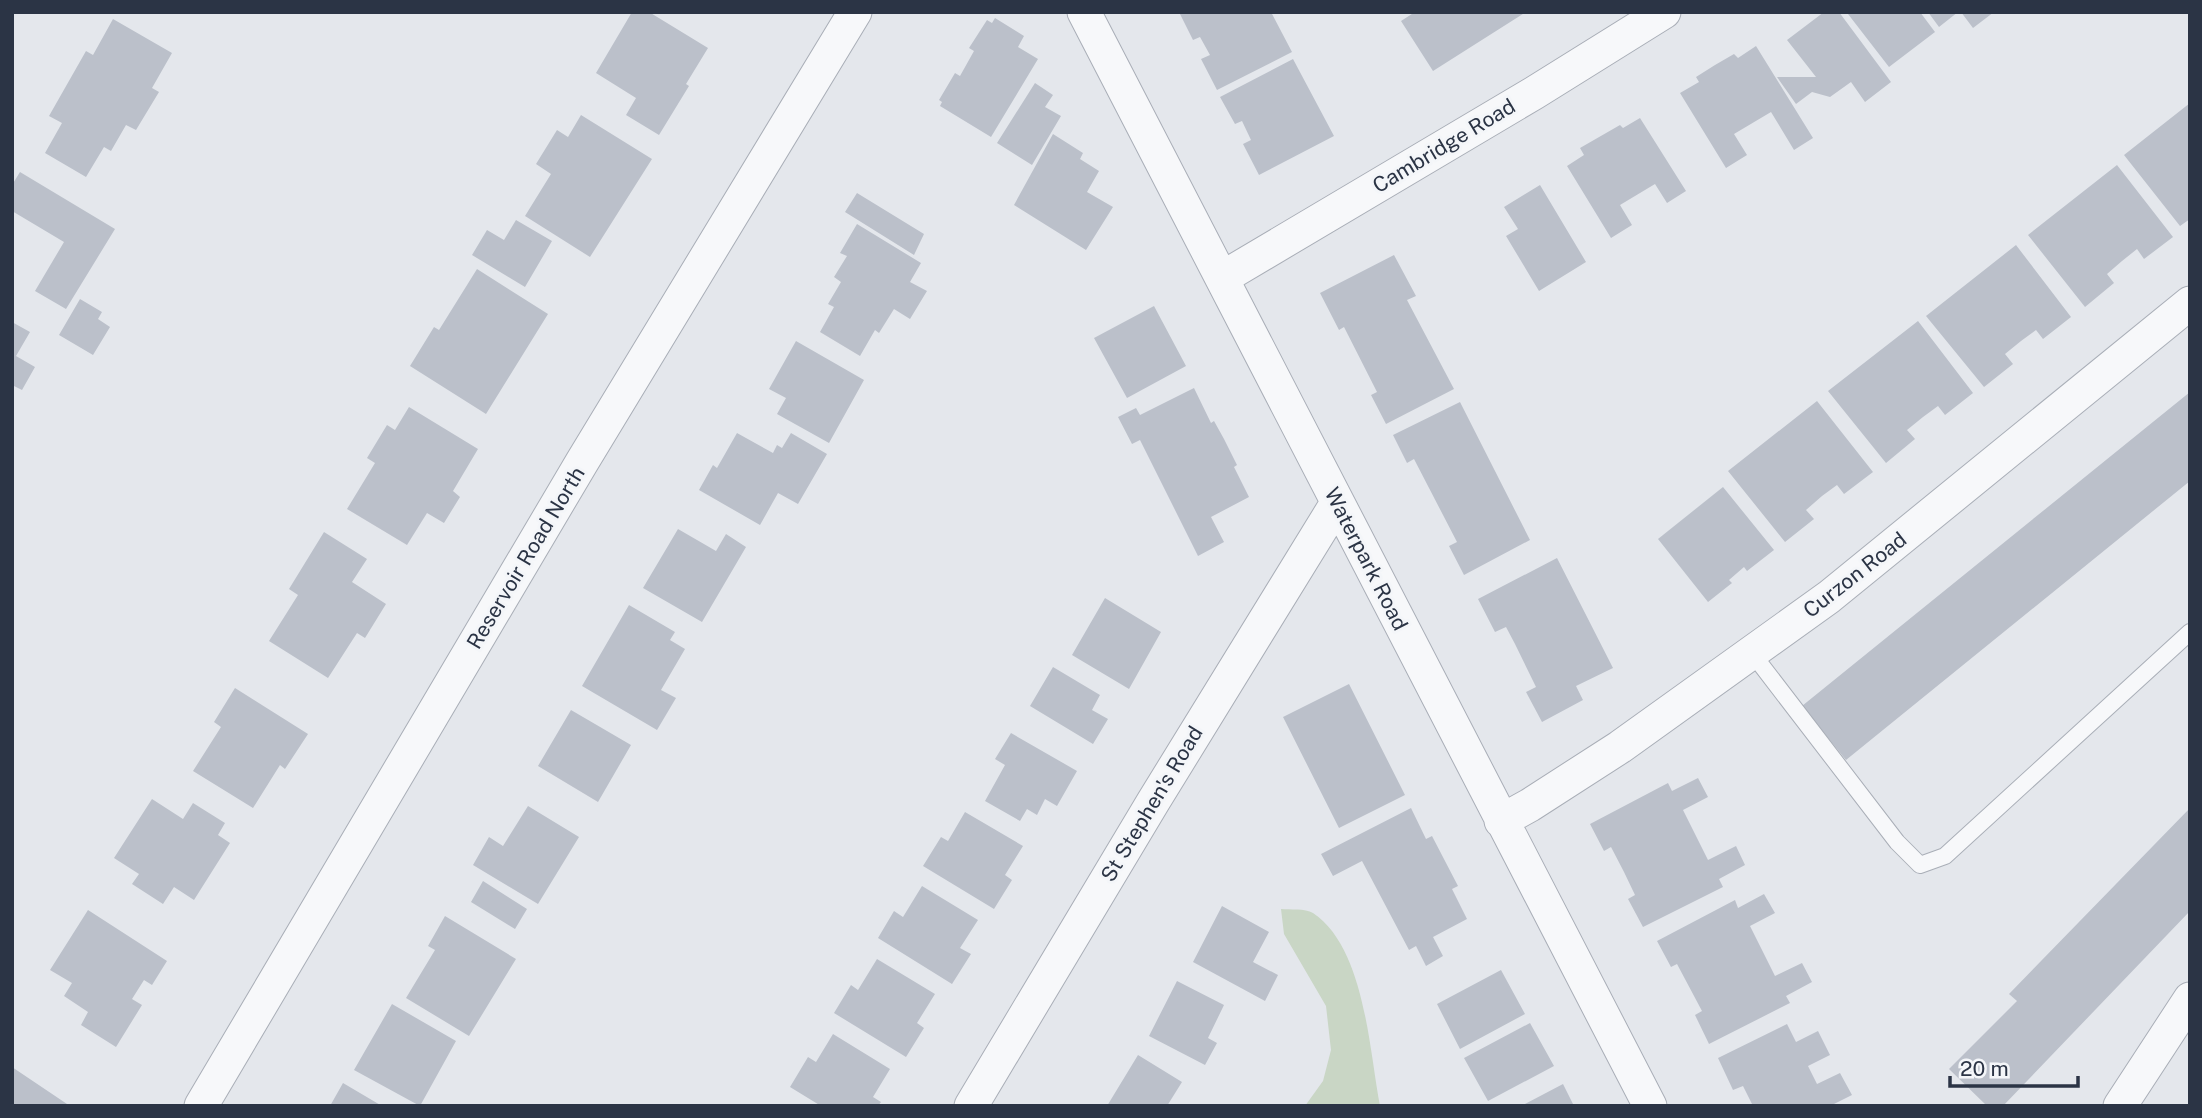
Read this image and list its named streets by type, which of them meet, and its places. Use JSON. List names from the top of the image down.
{
  "streets": {
    "street": [
      "Cambridge Road",
      "Reservoir Road North",
      "Waterpark Road",
      "Curzon Road",
      "St Stephen's Road"
    ]
  },
  "crossings": [
    ["Cambridge Road", "Waterpark Road"],
    ["Waterpark Road", "Curzon Road"],
    ["Waterpark Road", "St Stephen's Road"]
  ],
  "scale_bar": "20 m"
}
